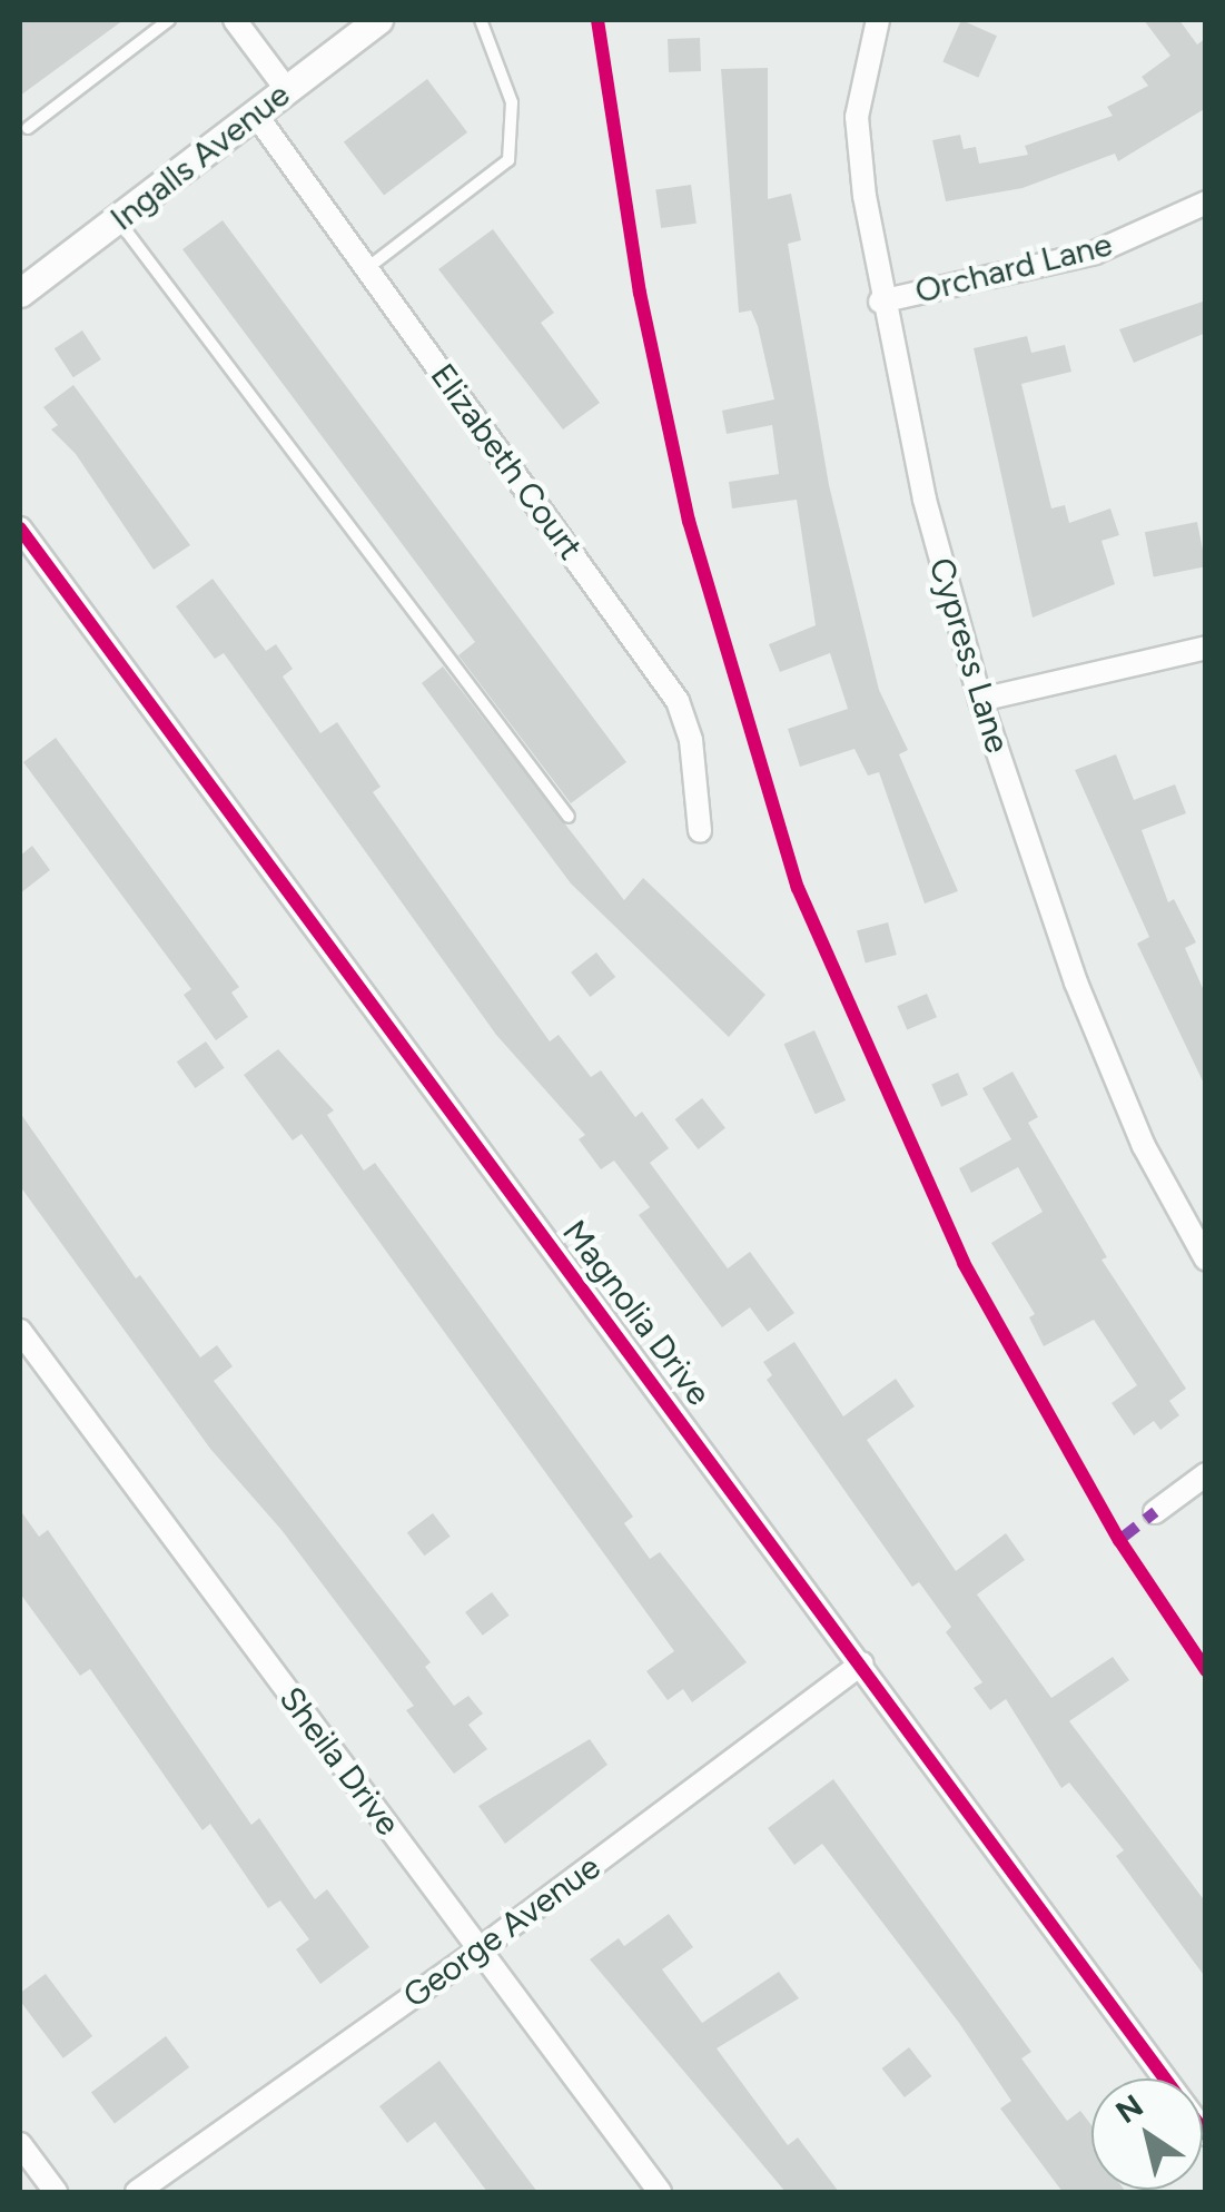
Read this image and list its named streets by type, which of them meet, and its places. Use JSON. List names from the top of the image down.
{
  "streets": {
    "street": [
      "Ingalls Avenue",
      "Orchard Lane",
      "Elizabeth Court",
      "Cypress Lane",
      "Magnolia Drive",
      "Sheila Drive",
      "George Avenue"
    ]
  },
  "crossings": [
    ["Ingalls Avenue", "Elizabeth Court"],
    ["Orchard Lane", "Cypress Lane"],
    ["Magnolia Drive", "George Avenue"],
    ["Sheila Drive", "George Avenue"]
  ],
  "north": "top left"
}
